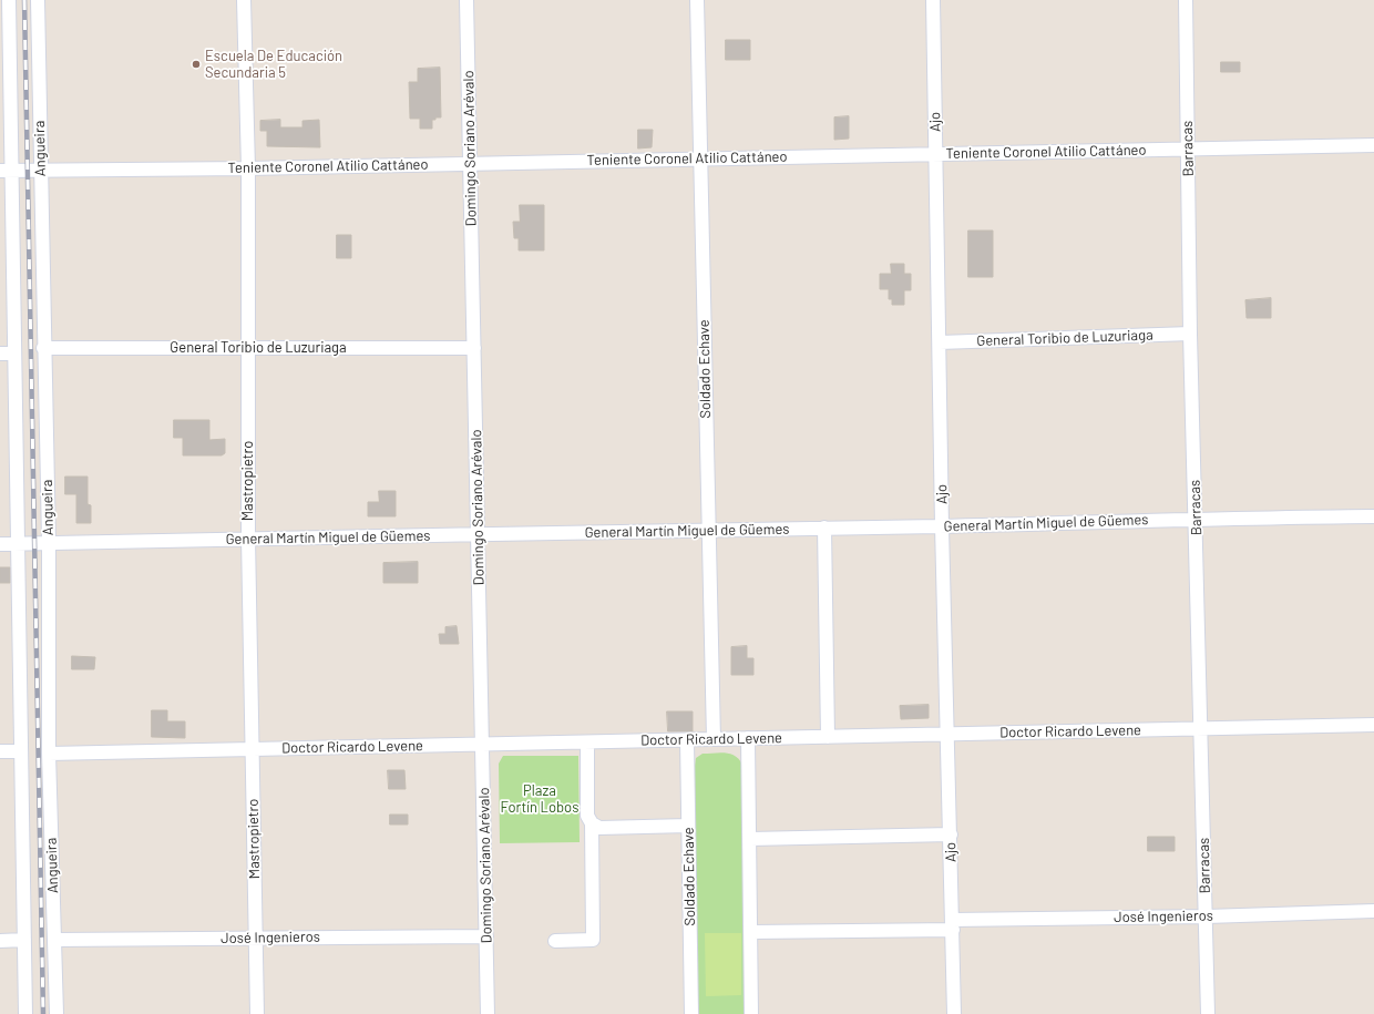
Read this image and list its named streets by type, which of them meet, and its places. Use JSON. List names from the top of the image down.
{
  "streets": {
    "street": [
      "Ajo",
      "Angueira",
      "Domingo Soriano Arévalo",
      "Barracas",
      "Teniente Coronel Atilio Cattáneo",
      "General Toribio de Luzuriaga",
      "Soldado Echave",
      "Mastropietro",
      "General Martín Miguel de Güemes",
      "Doctor Ricardo Levene",
      "José Ingenieros"
    ]
  },
  "crossings": [
    ["Ajo", "Teniente Coronel Atilio Cattáneo"],
    ["Ajo", "General Toribio de Luzuriaga"],
    ["Ajo", "General Martín Miguel de Güemes"],
    ["Ajo", "Doctor Ricardo Levene"],
    ["Ajo", "José Ingenieros"],
    ["Angueira", "Teniente Coronel Atilio Cattáneo"],
    ["Angueira", "General Toribio de Luzuriaga"],
    ["Angueira", "General Martín Miguel de Güemes"],
    ["Angueira", "Doctor Ricardo Levene"],
    ["Angueira", "José Ingenieros"],
    ["Domingo Soriano Arévalo", "Teniente Coronel Atilio Cattáneo"],
    ["Domingo Soriano Arévalo", "General Toribio de Luzuriaga"],
    ["Domingo Soriano Arévalo", "General Martín Miguel de Güemes"],
    ["Domingo Soriano Arévalo", "Doctor Ricardo Levene"],
    ["Domingo Soriano Arévalo", "José Ingenieros"],
    ["Barracas", "Teniente Coronel Atilio Cattáneo"],
    ["Barracas", "General Toribio de Luzuriaga"],
    ["Barracas", "General Martín Miguel de Güemes"],
    ["Barracas", "Doctor Ricardo Levene"],
    ["Barracas", "José Ingenieros"],
    ["Teniente Coronel Atilio Cattáneo", "Soldado Echave"],
    ["Teniente Coronel Atilio Cattáneo", "Mastropietro"],
    ["General Toribio de Luzuriaga", "Mastropietro"],
    ["Soldado Echave", "General Martín Miguel de Güemes"],
    ["Soldado Echave", "Doctor Ricardo Levene"],
    ["Mastropietro", "General Martín Miguel de Güemes"],
    ["Mastropietro", "Doctor Ricardo Levene"],
    ["Mastropietro", "José Ingenieros"]
  ],
  "parks": ["Plaza Fortín Lobos"],
  "places": ["Escuela De Educación Secundaria 5"]
}
